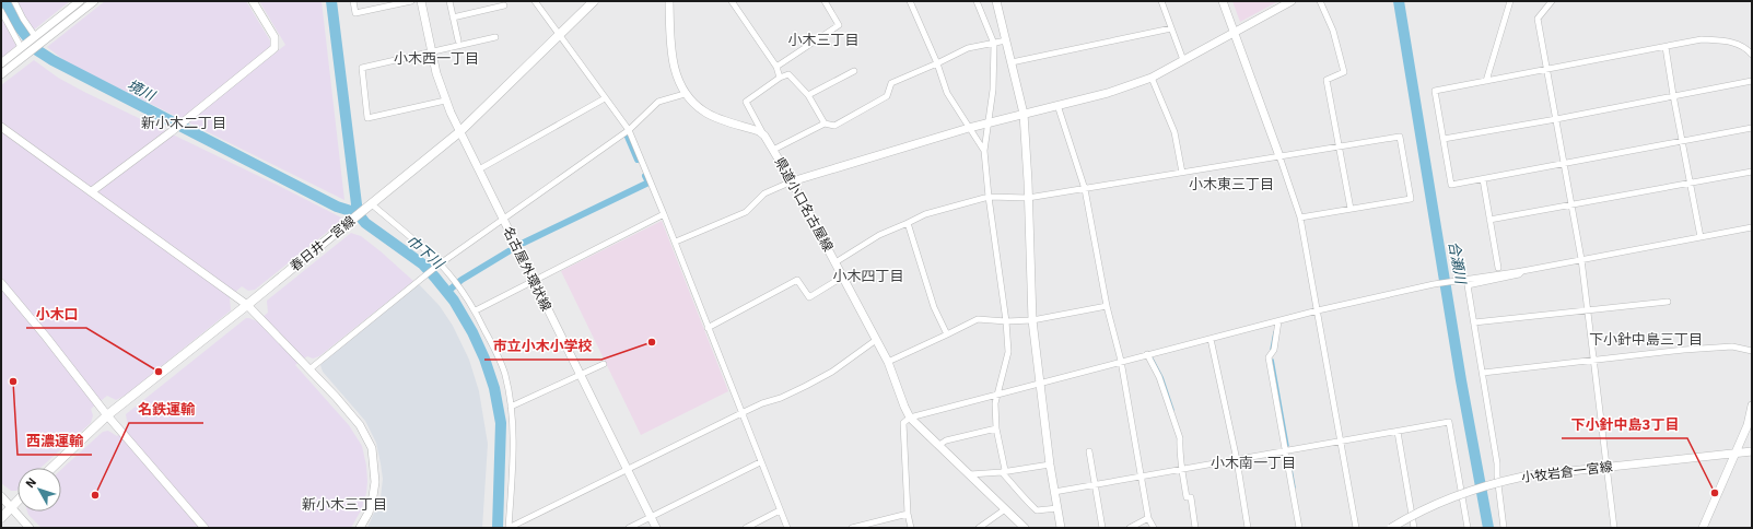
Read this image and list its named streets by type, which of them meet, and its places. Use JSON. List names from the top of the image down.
{
  "streets": {
    "main road": ["春日井一宮線"],
    "street": ["県道小口名古屋線", "名古屋外環状線", "小牧岩倉一宮線"]
  },
  "crossings": [
    ["春日井一宮線", "名古屋外環状線"]
  ],
  "districts": [
    "小木三丁目",
    "小木西一丁目",
    "新小木二丁目",
    "小木東三丁目",
    "小木四丁目",
    "下小針中島三丁目",
    "小木南一丁目",
    "新小木三丁目"
  ],
  "water": ["境川", "巾下川", "合瀬川"],
  "places": [
    "市立小木小学校",
    "小木口",
    "西濃運輸",
    "下小針中島3丁目",
    "名鉄運輸"
  ],
  "north": "top left"
}
